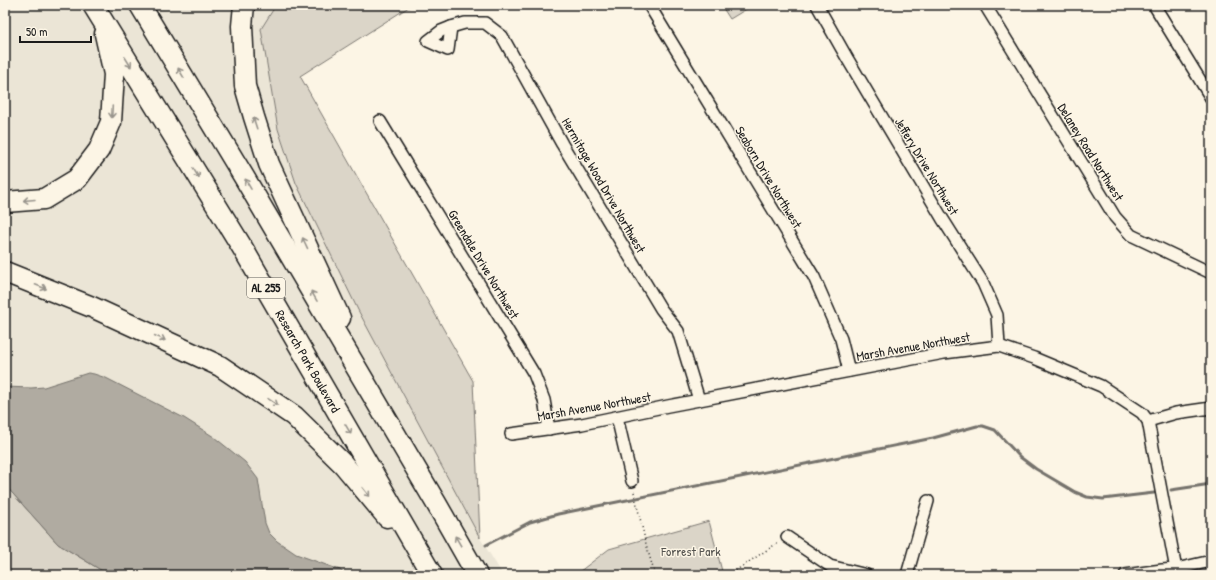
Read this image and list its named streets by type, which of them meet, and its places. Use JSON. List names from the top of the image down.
{
  "streets": {
    "highway": ["AL 255", "Research Park Boulevard"],
    "street": [
      "Delaney Road Northwest",
      "Jeffery Drive Northwest",
      "Seaborn Drive Northwest",
      "Hermitage Wood Drive Northwest",
      "Greendale Drive Northwest",
      "Marsh Avenue Northwest"
    ]
  },
  "crossings": [
    ["Jeffery Drive Northwest", "Marsh Avenue Northwest"],
    ["Seaborn Drive Northwest", "Marsh Avenue Northwest"],
    ["Hermitage Wood Drive Northwest", "Marsh Avenue Northwest"],
    ["Greendale Drive Northwest", "Marsh Avenue Northwest"]
  ],
  "parks": ["Forrest Park"],
  "scale_bar": "50 m"
}
